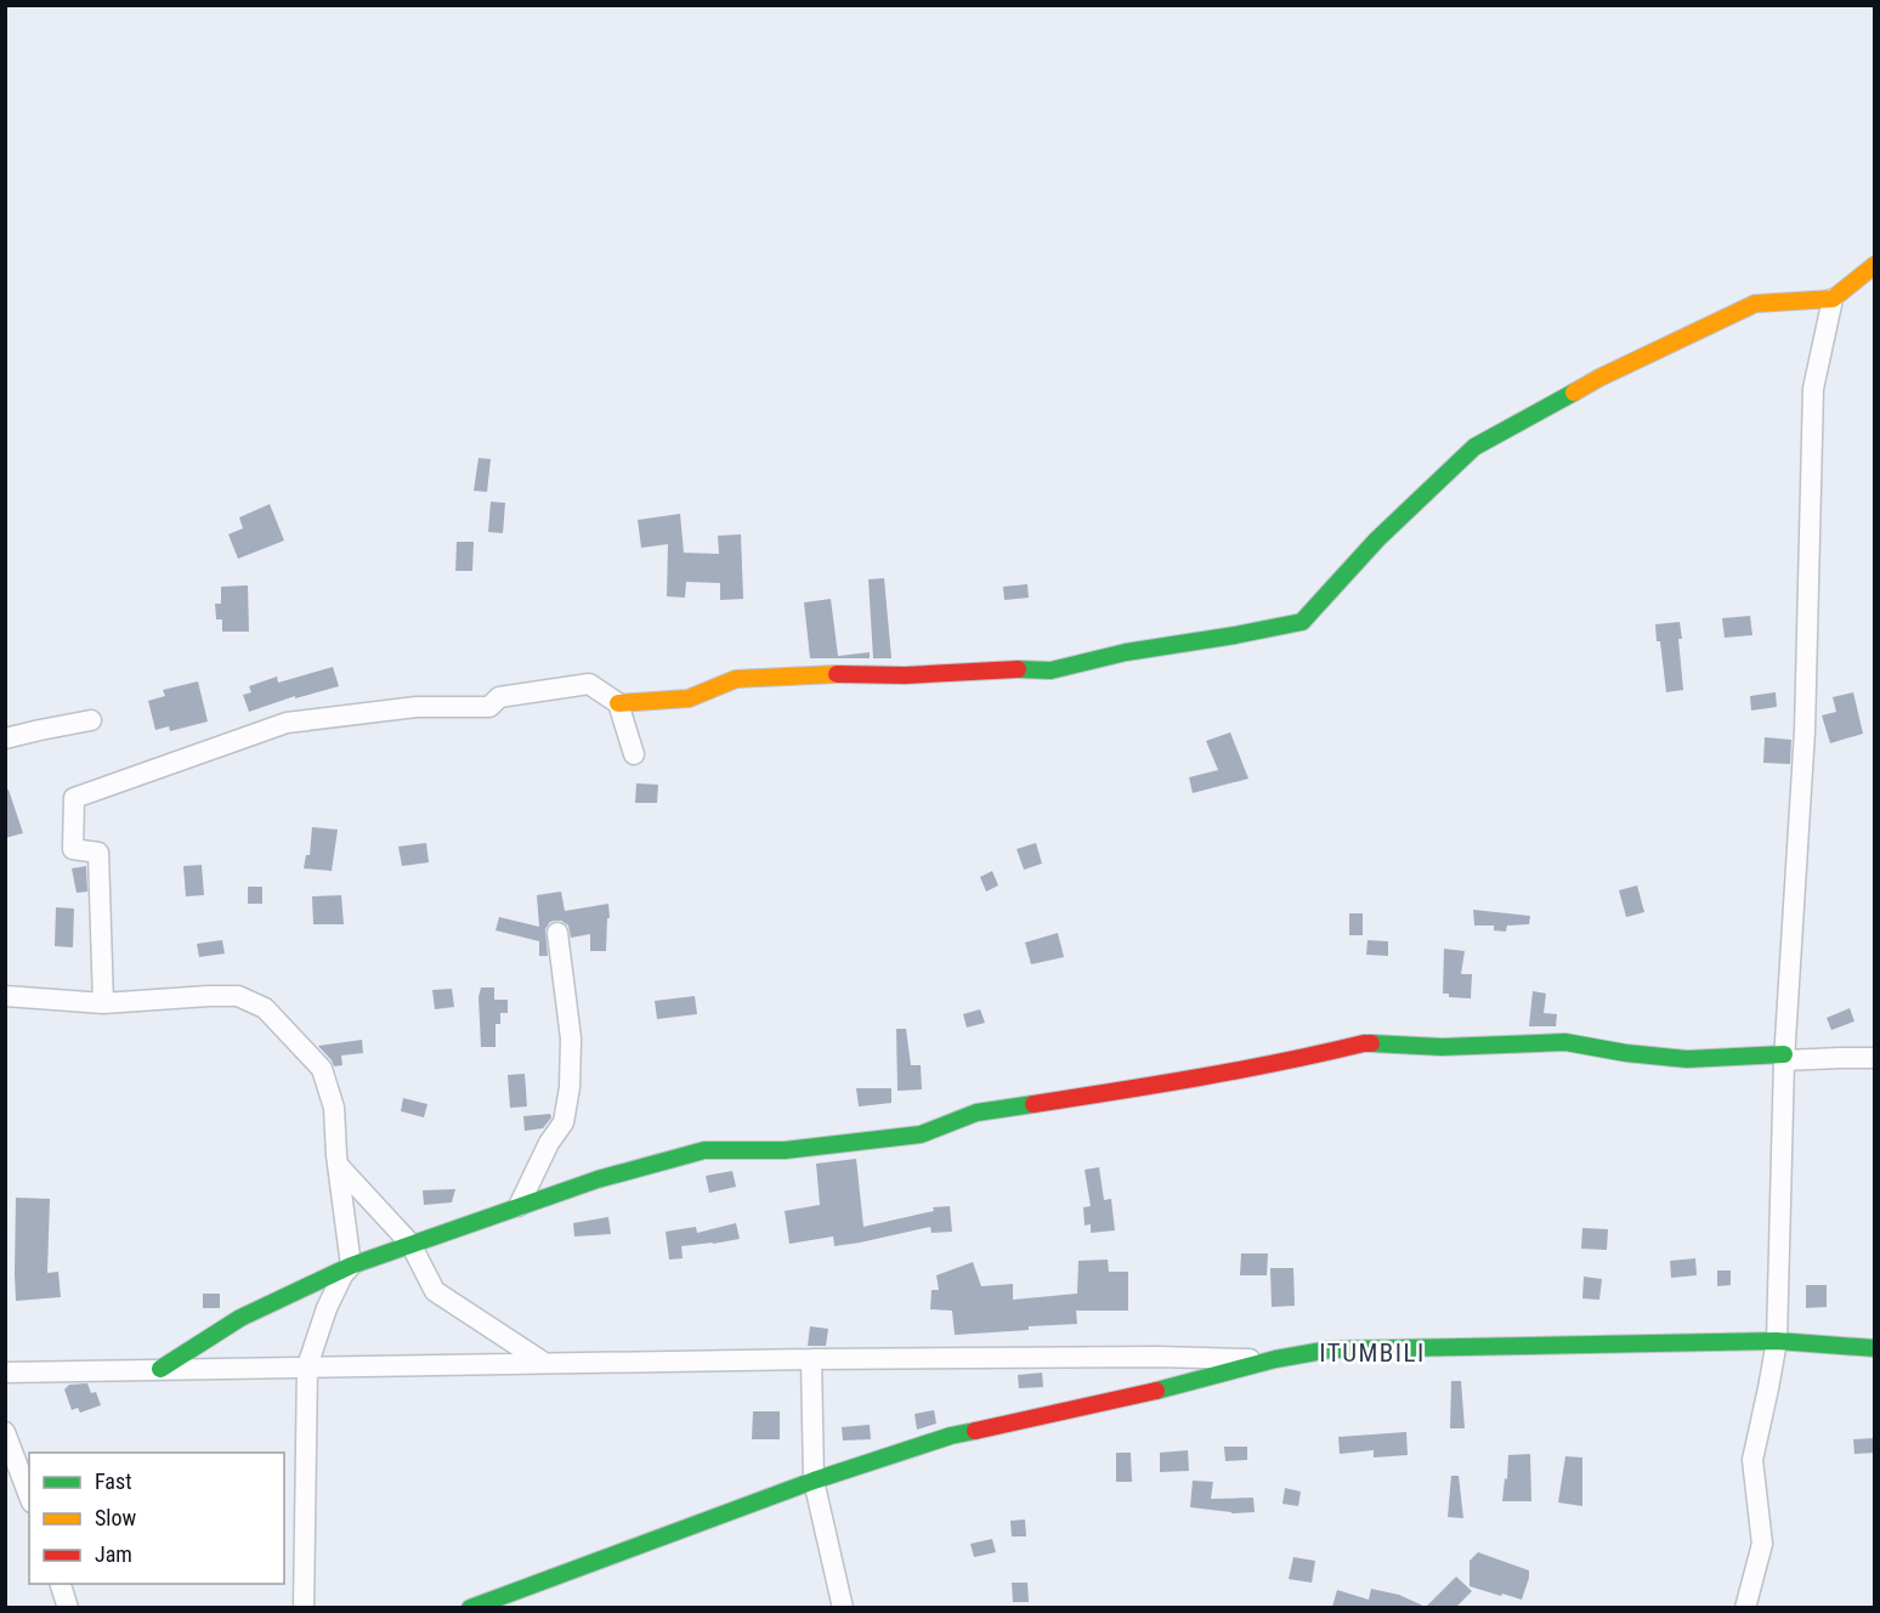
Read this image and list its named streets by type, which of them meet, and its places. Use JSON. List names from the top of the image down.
{
  "districts": ["ITUMBILI"],
  "legend": ["Fast", "Slow", "Jam"]
}
